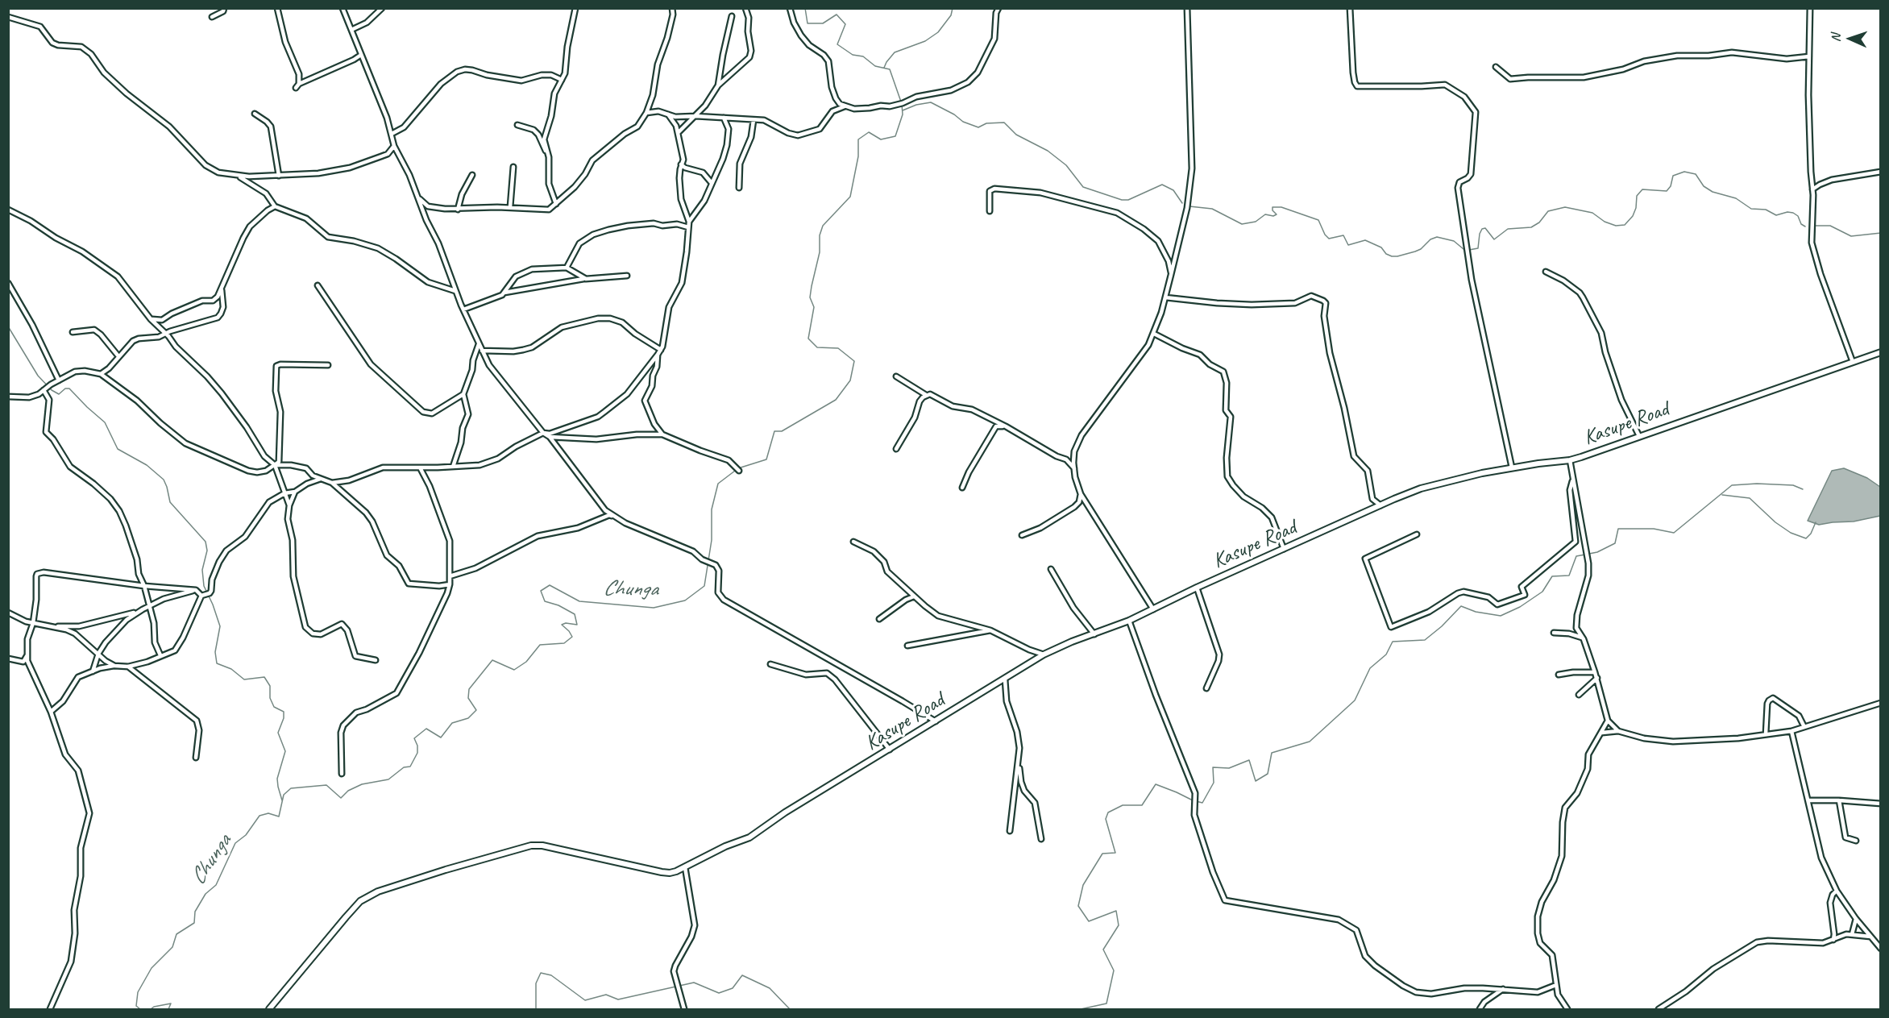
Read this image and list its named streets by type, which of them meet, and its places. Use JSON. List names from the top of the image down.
{
  "streets": {
    "street": ["Kasupe Road"]
  },
  "water": ["Chunga"],
  "north": "left"
}
